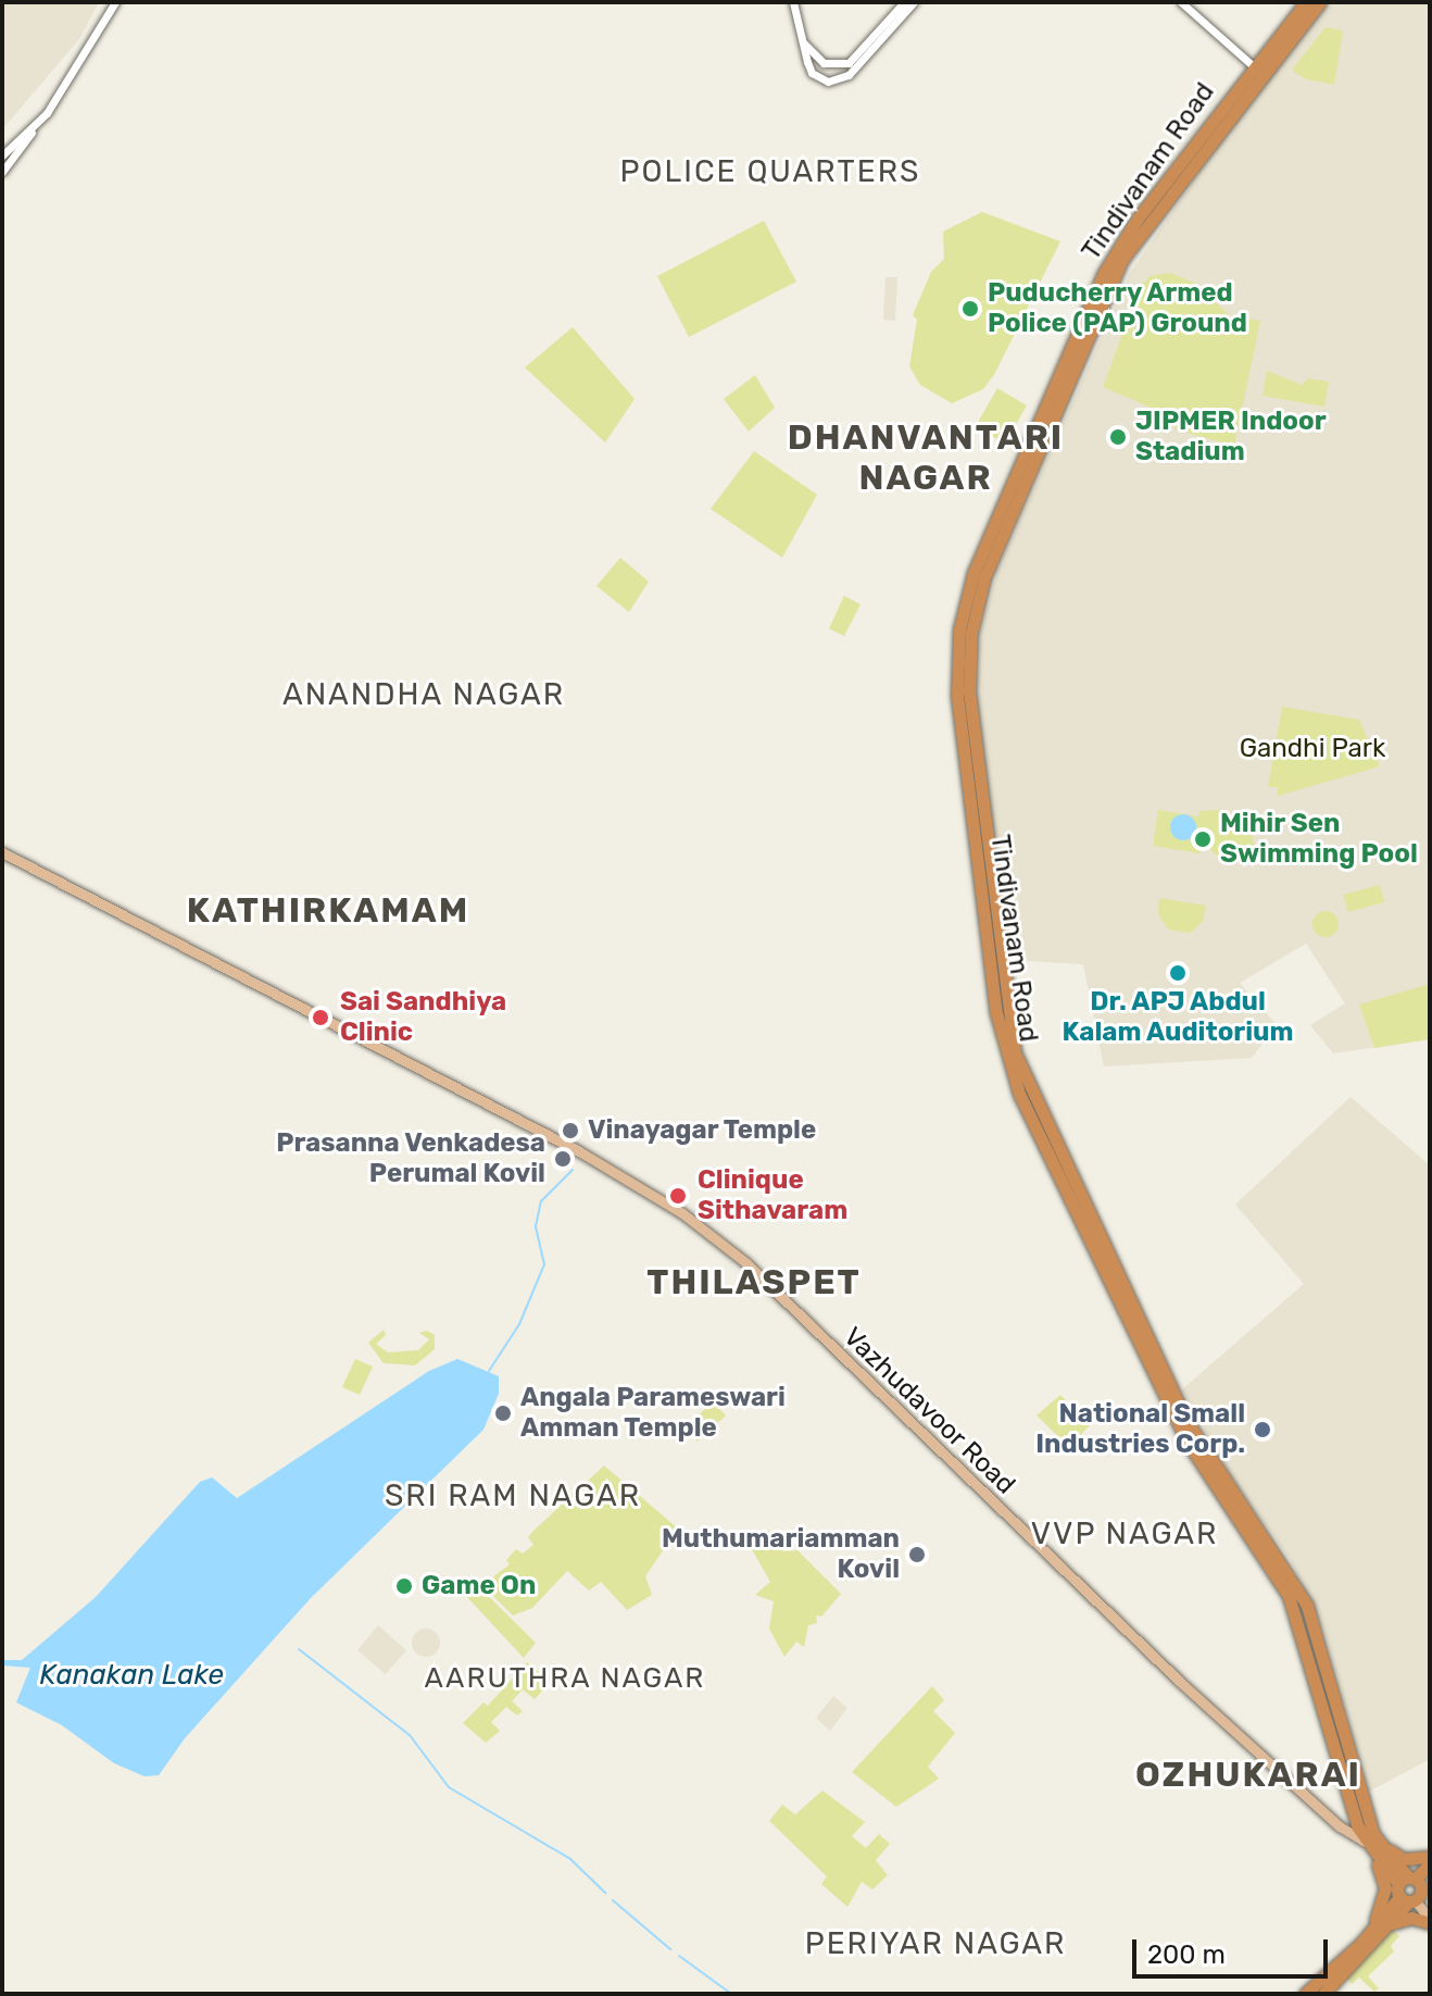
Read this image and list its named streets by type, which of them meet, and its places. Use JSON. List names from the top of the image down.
{
  "streets": {
    "highway": ["Tindivanam Road"],
    "main road": ["Vazhudavoor Road"]
  },
  "districts": [
    "POLICE QUARTERS",
    "DHANVANTARI NAGAR",
    "ANANDHA NAGAR",
    "KATHIRKAMAM",
    "THILASPET",
    "SRI RAM NAGAR",
    "VVP NAGAR",
    "AARUTHRA NAGAR",
    "OZHUKARAI",
    "PERIYAR NAGAR"
  ],
  "water": ["Kanakan Lake"],
  "parks": ["Gandhi Park"],
  "places": [
    "Puducherry Armed Police (PAP) Ground",
    "JIPMER Indoor Stadium",
    "Mihir Sen Swimming Pool",
    "Dr. APJ Abdul Kalam Auditorium",
    "Sai Sandhiya Clinic",
    "Vinayagar Temple",
    "Prasanna Venkadesa Perumal Kovil",
    "Clinique Sithavaram",
    "Angala Parameswari Amman Temple",
    "National Small Industries Corp.",
    "Muthumariamman Kovil",
    "Game On"
  ],
  "scale_bar": "200 m"
}
